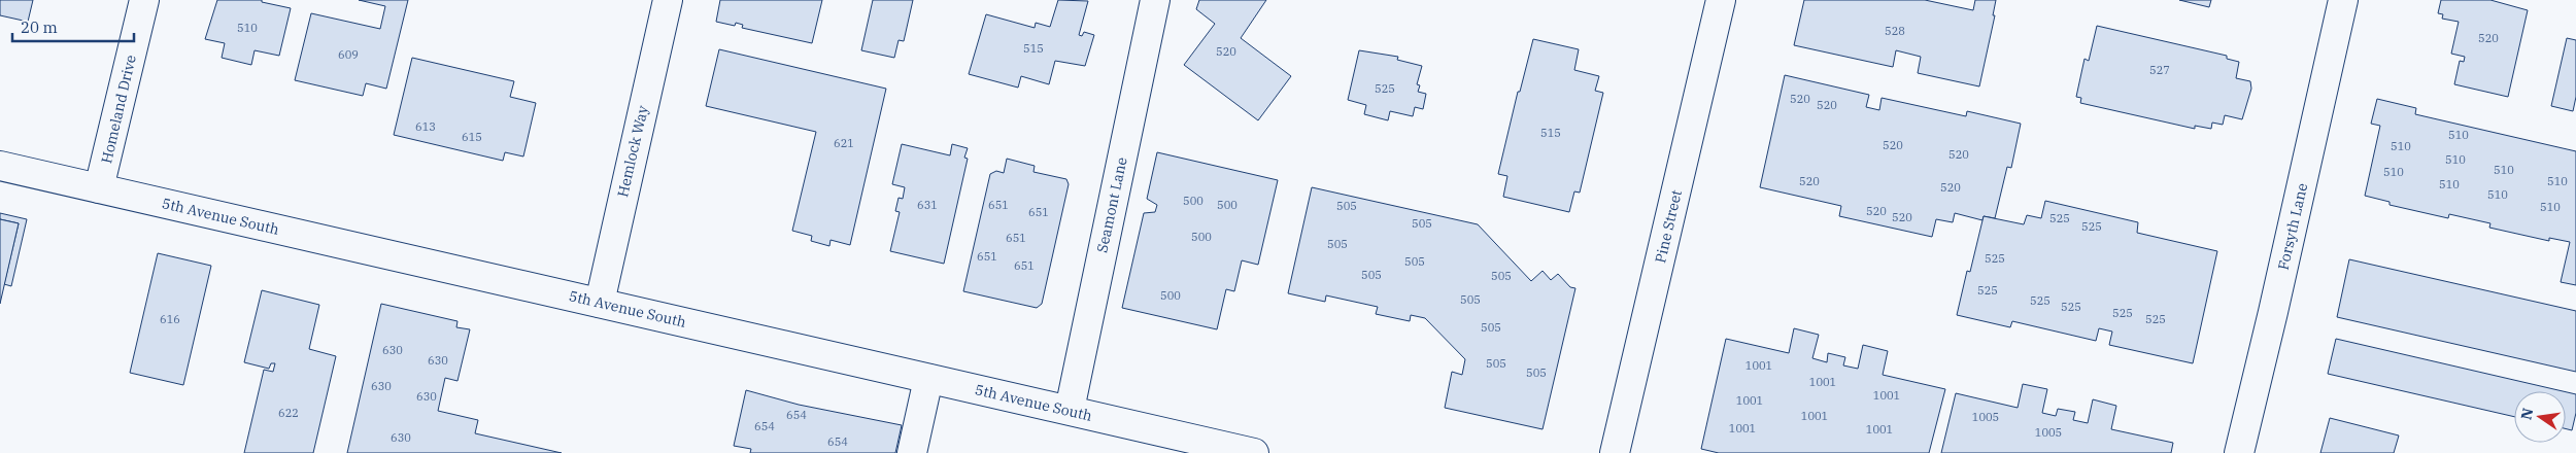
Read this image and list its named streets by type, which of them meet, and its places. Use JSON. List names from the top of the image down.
{
  "streets": {
    "street": [
      "Homeland Drive",
      "Hemlock Way",
      "Seamont Lane",
      "5th Avenue South",
      "Pine Street",
      "Forsyth Lane"
    ]
  },
  "crossings": [
    ["Homeland Drive", "5th Avenue South"],
    ["Hemlock Way", "5th Avenue South"],
    ["Seamont Lane", "5th Avenue South"]
  ],
  "house_numbers": [
    "510",
    "528",
    "520",
    "515",
    "520",
    "609",
    "527",
    "525",
    "520",
    "520",
    "613",
    "515",
    "510",
    "615",
    "621",
    "520",
    "510",
    "520",
    "510",
    "510",
    "510",
    "520",
    "510",
    "510",
    "520",
    "510",
    "500",
    "631",
    "651",
    "500",
    "505",
    "510",
    "520",
    "651",
    "520",
    "525",
    "505",
    "525",
    "500",
    "651",
    "505",
    "651",
    "525",
    "505",
    "651",
    "505",
    "505",
    "525",
    "500",
    "505",
    "525",
    "525",
    "525",
    "616",
    "525",
    "505",
    "630",
    "630",
    "505",
    "1001",
    "505",
    "1001",
    "630",
    "1001",
    "630",
    "1001",
    "622",
    "654",
    "1001",
    "1005",
    "654",
    "1001",
    "1001",
    "1005",
    "630",
    "654"
  ],
  "scale_bar": "20 m",
  "north": "left"
}
